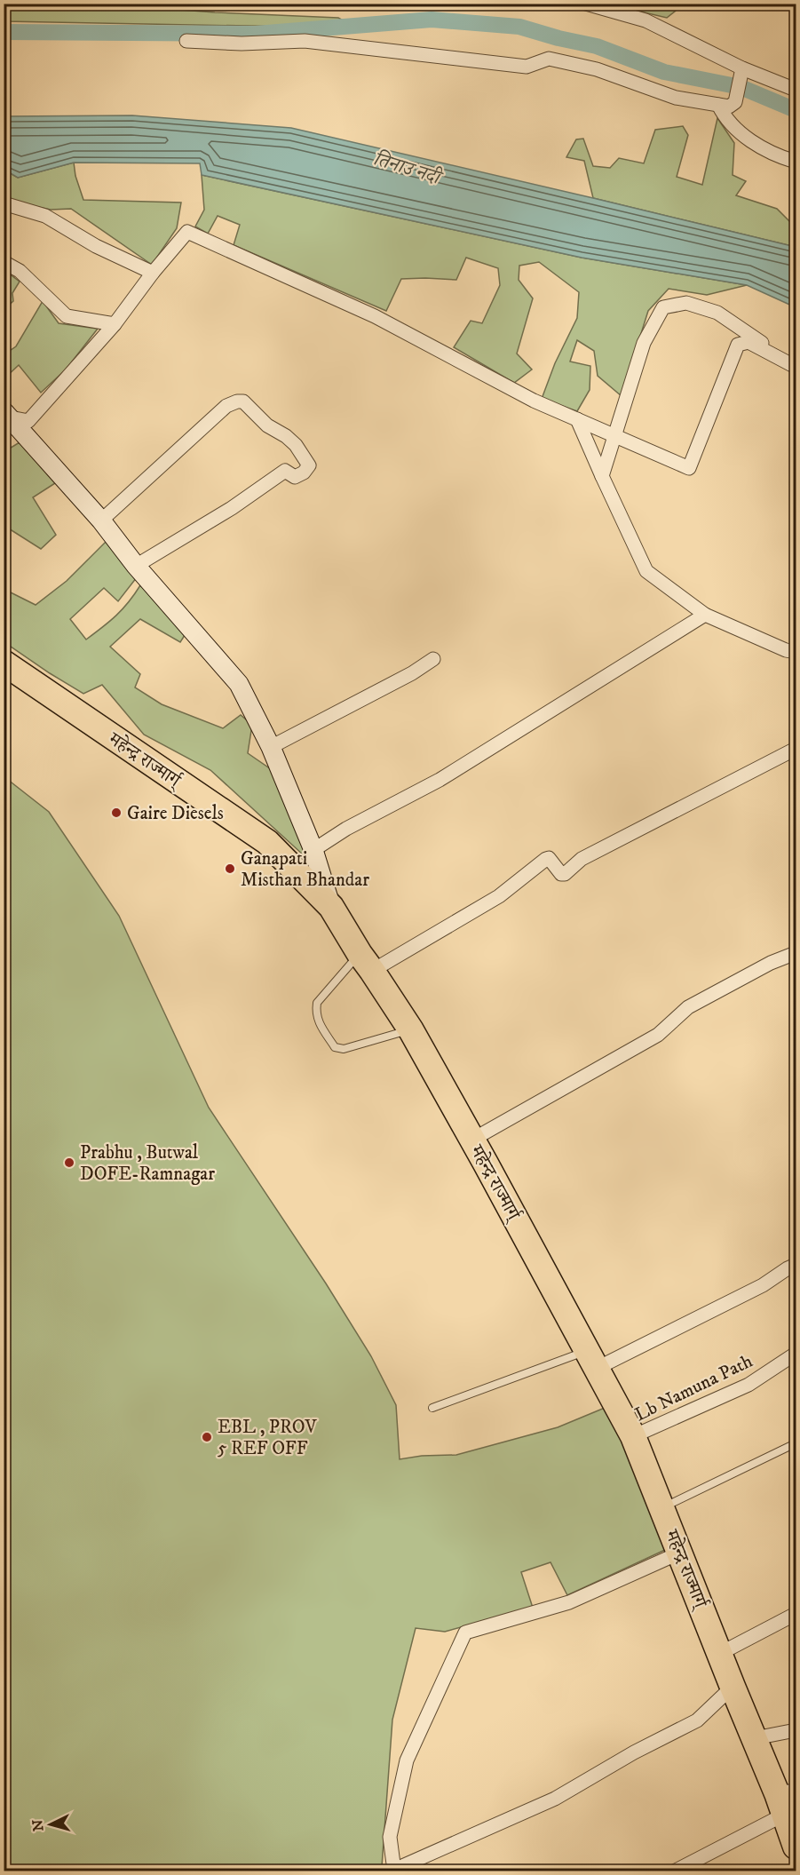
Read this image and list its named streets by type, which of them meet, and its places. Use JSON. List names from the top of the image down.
{
  "streets": {
    "highway": ["महेन्द्र राज्मार्ग्"],
    "street": ["Lb Namuna Path"]
  },
  "crossings": [
    ["महेन्द्र राज्मार्ग्", "Lb Namuna Path"]
  ],
  "water": ["तिनाउ नदी"],
  "places": [
    "Gaire Diesels",
    "Ganapati Misthan Bhandar",
    "Prabhu , Butwal DOFE-Ramnagar",
    "EBL , PROV 5 REF OFF"
  ],
  "north": "left"
}
